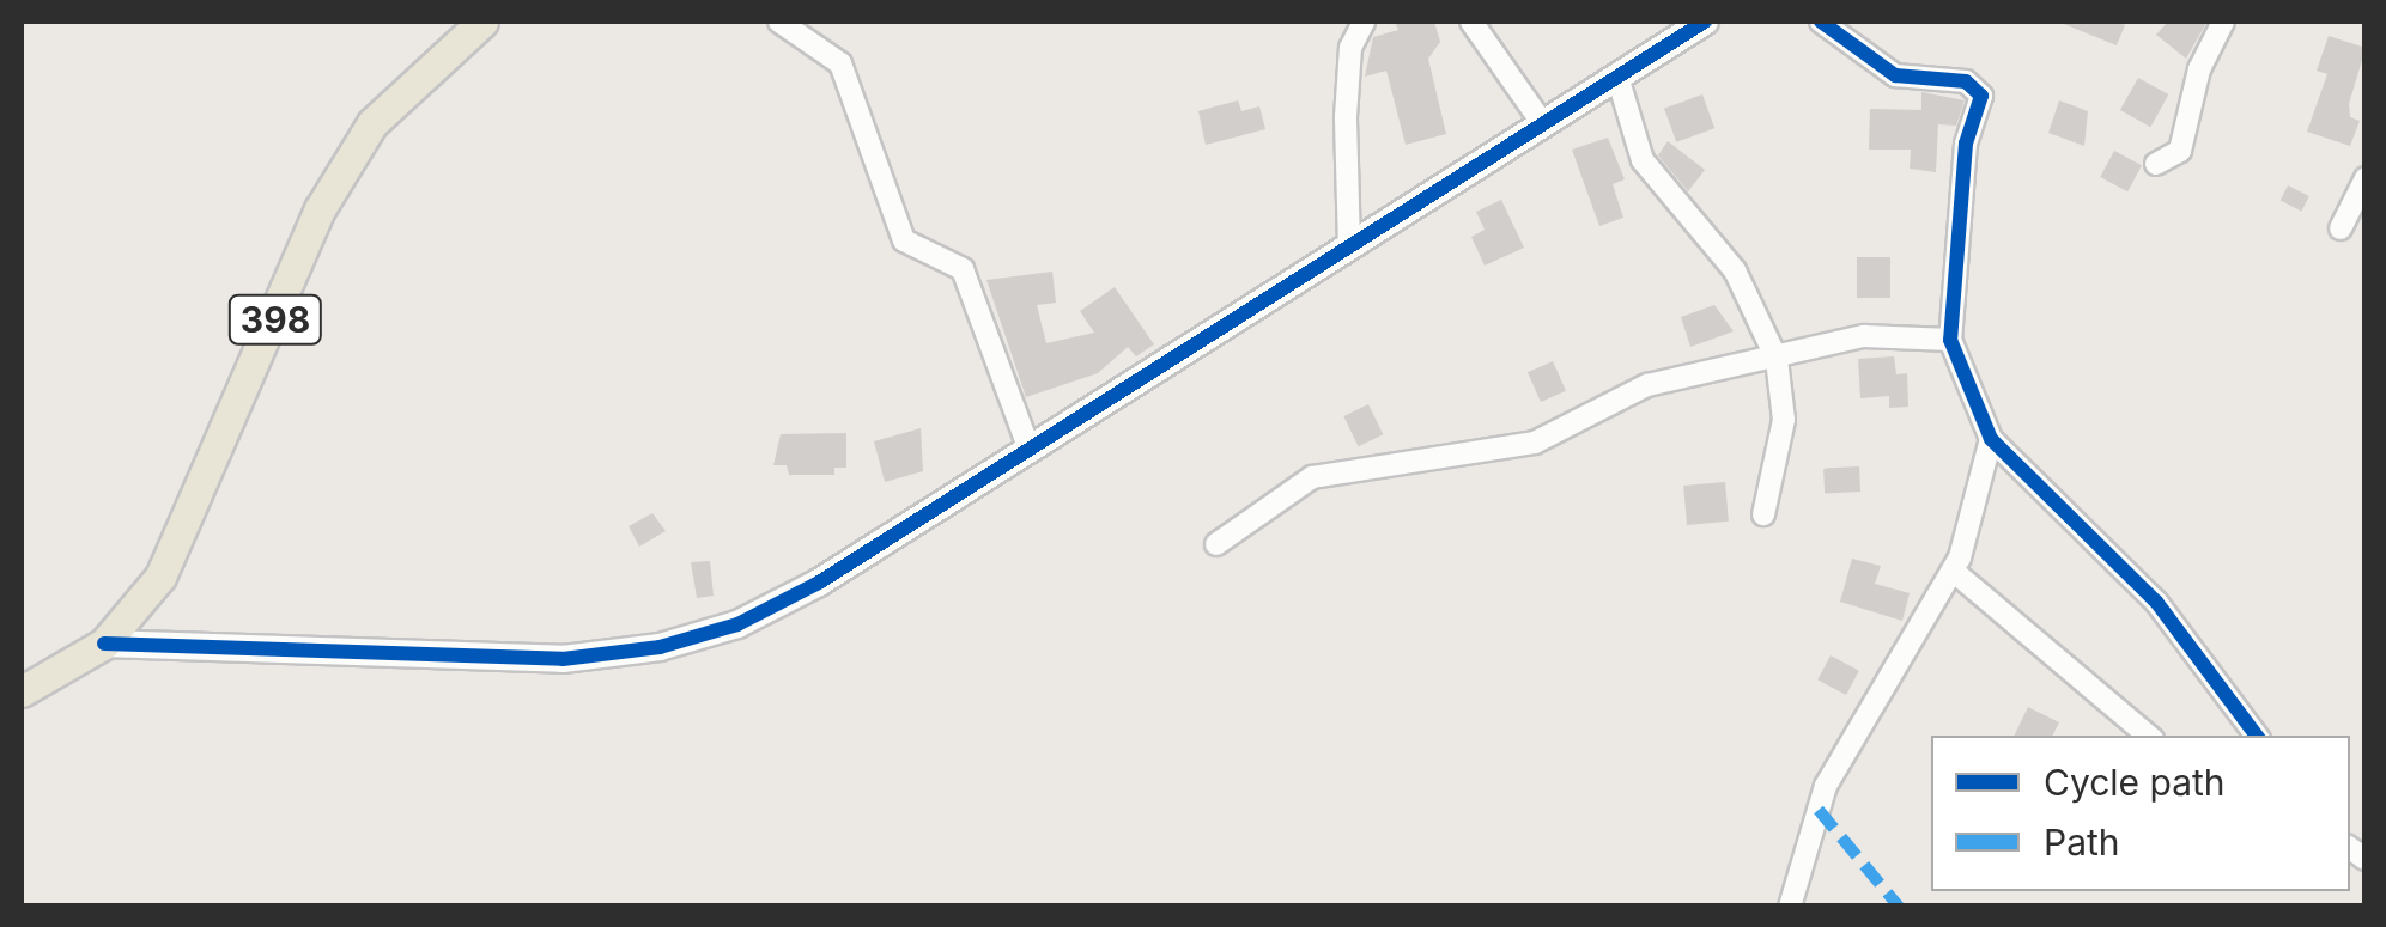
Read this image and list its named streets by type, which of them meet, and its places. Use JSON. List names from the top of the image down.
{
  "streets": {
    "main road": ["398"]
  },
  "legend": ["Cycle path", "Path"]
}
